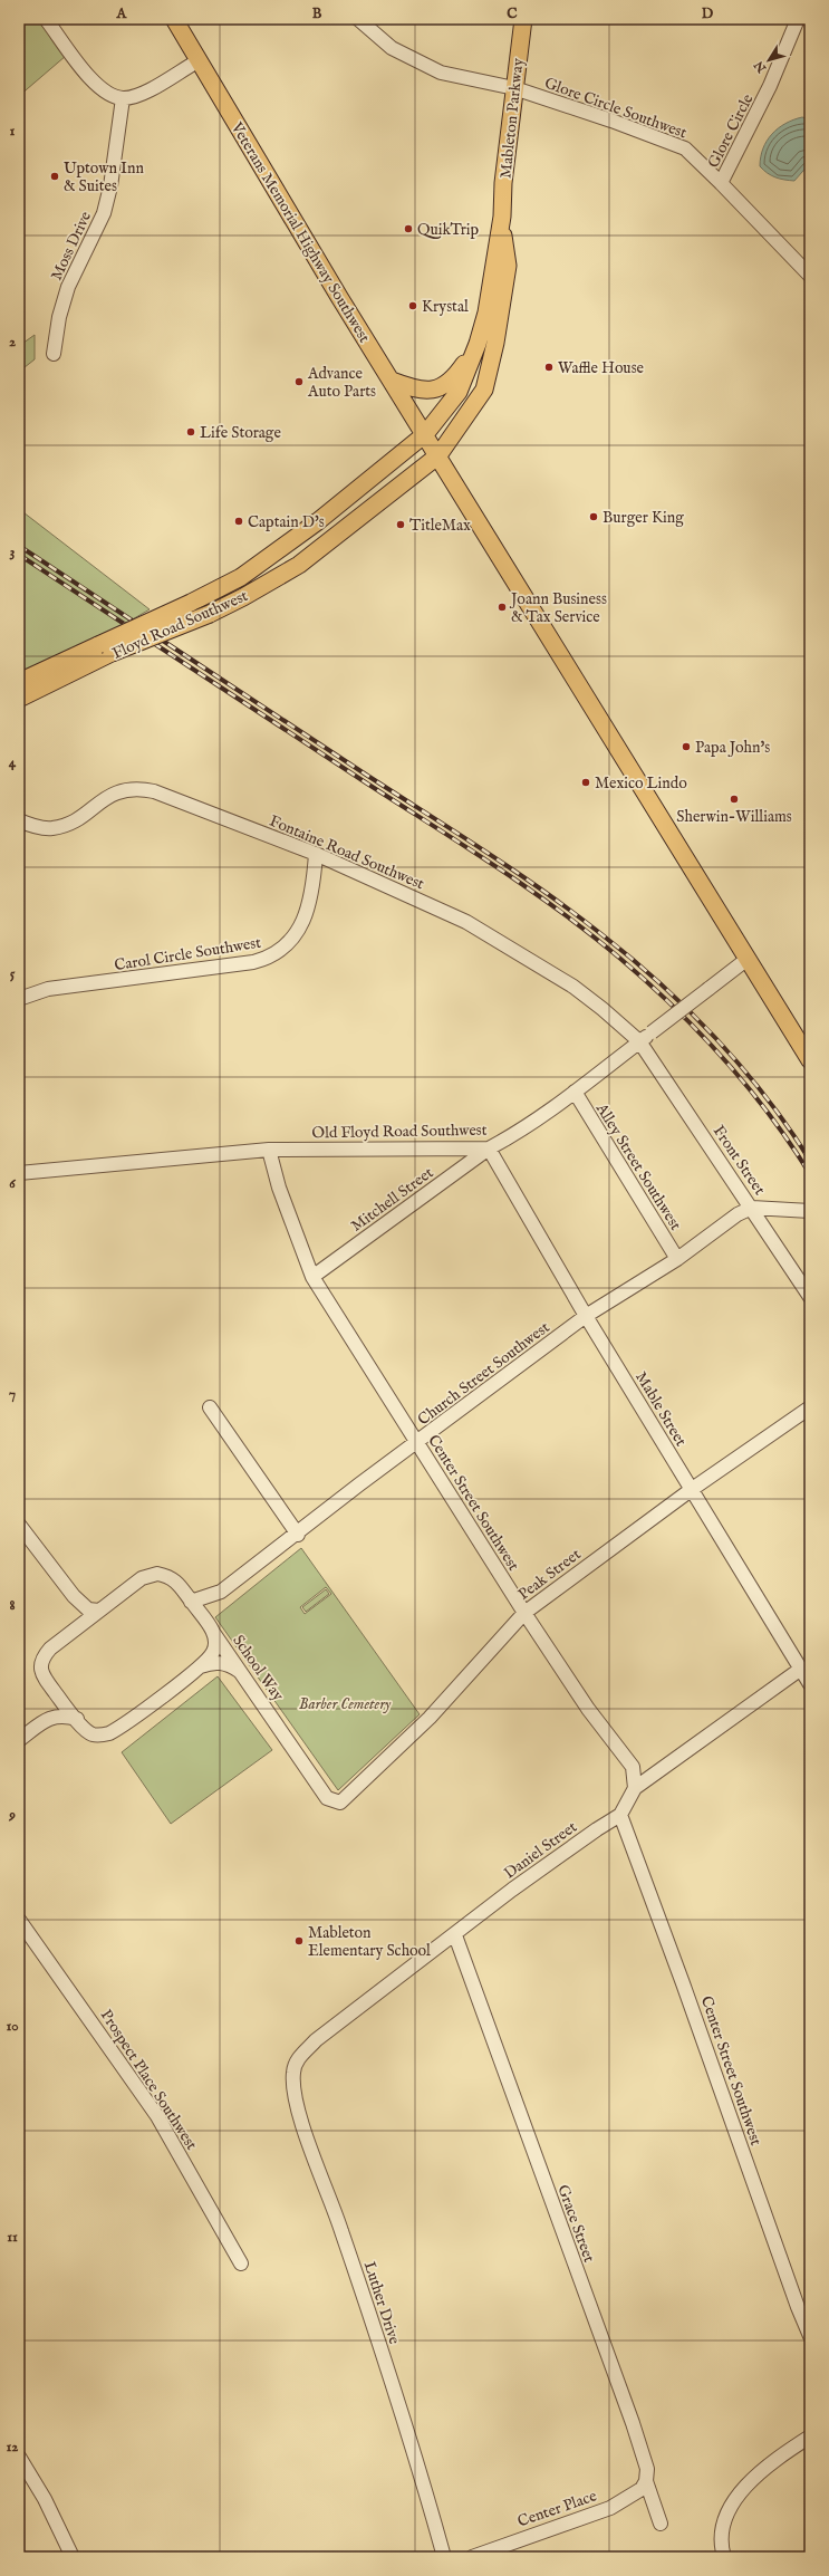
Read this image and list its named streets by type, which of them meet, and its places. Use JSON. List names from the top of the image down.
{
  "streets": {
    "main road": ["Mableton Parkway", "Veterans Memorial Highway Southwest", "Floyd Road Southwest"],
    "street": [
      "Glore Circle Southwest",
      "Glore Circle",
      "Moss Drive",
      "Fontaine Road Southwest",
      "Carol Circle Southwest",
      "Old Floyd Road Southwest",
      "Front Street",
      "Alley Street Southwest",
      "Mitchell Street",
      "Church Street Southwest",
      "Mable Street",
      "Center Street Southwest",
      "Peak Street",
      "School Way",
      "Daniel Street",
      "Prospect Place Southwest",
      "Grace Street",
      "Luther Drive",
      "Center Place"
    ]
  },
  "crossings": [
    ["Glore Circle Southwest", "Mableton Parkway"],
    ["Glore Circle Southwest", "Glore Circle"],
    ["Mableton Parkway", "Veterans Memorial Highway Southwest"],
    ["Mableton Parkway", "Floyd Road Southwest"],
    ["Veterans Memorial Highway Southwest", "Floyd Road Southwest"],
    ["Veterans Memorial Highway Southwest", "Old Floyd Road Southwest"],
    ["Fontaine Road Southwest", "Carol Circle Southwest"],
    ["Fontaine Road Southwest", "Old Floyd Road Southwest"],
    ["Fontaine Road Southwest", "Front Street"],
    ["Old Floyd Road Southwest", "Front Street"],
    ["Old Floyd Road Southwest", "Alley Street Southwest"],
    ["Old Floyd Road Southwest", "Mitchell Street"],
    ["Old Floyd Road Southwest", "Mable Street"],
    ["Old Floyd Road Southwest", "Center Street Southwest"],
    ["Front Street", "Church Street Southwest"],
    ["Alley Street Southwest", "Church Street Southwest"],
    ["Mitchell Street", "Mable Street"],
    ["Mitchell Street", "Center Street Southwest"],
    ["Church Street Southwest", "Mable Street"],
    ["Church Street Southwest", "Center Street Southwest"],
    ["Mable Street", "Peak Street"],
    ["Center Street Southwest", "Peak Street"],
    ["Center Street Southwest", "Daniel Street"],
    ["Peak Street", "School Way"],
    ["Daniel Street", "Grace Street"],
    ["Daniel Street", "Luther Drive"],
    ["Grace Street", "Center Place"]
  ],
  "parks": ["Barber Cemetery"],
  "places": [
    "Uptown Inn & Suites",
    "QuikTrip",
    "Krystal",
    "Waffle House",
    "Advance Auto Parts",
    "Life Storage",
    "Burger King",
    "Captain D's",
    "TitleMax",
    "Joann Business & Tax Service",
    "Papa John's",
    "Mexico Lindo",
    "Sherwin-Williams",
    "Mableton Elementary School"
  ],
  "north": "bottom left",
  "grid": {
    "columns": [
      "A",
      "B",
      "C",
      "D"
    ],
    "rows": [
      "1",
      "2",
      "3",
      "4",
      "5",
      "6",
      "7",
      "8",
      "9",
      "10",
      "11",
      "12"
    ]
  }
}
